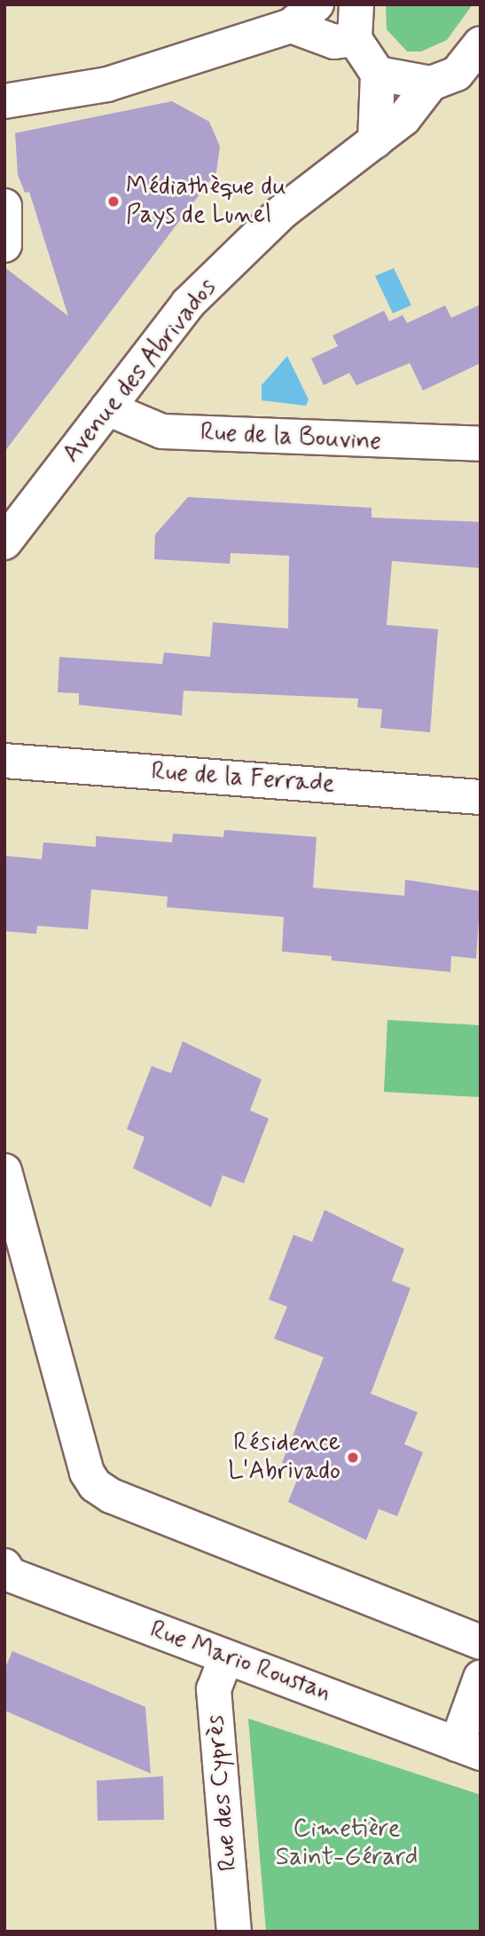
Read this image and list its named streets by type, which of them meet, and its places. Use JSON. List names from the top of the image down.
{
  "streets": {
    "street": [
      "Avenue des Abrivados",
      "Rue de la Bouvine",
      "Rue de la Ferrade",
      "Rue Mario Roustan",
      "Rue des Cyprès"
    ]
  },
  "crossings": [
    ["Avenue des Abrivados", "Rue de la Bouvine"],
    ["Rue Mario Roustan", "Rue des Cyprès"]
  ],
  "parks": ["Cimetière Saint-Gérard"],
  "places": ["Médiathèque du Pays de Lunel", "Résidence L'Abrivado"]
}
